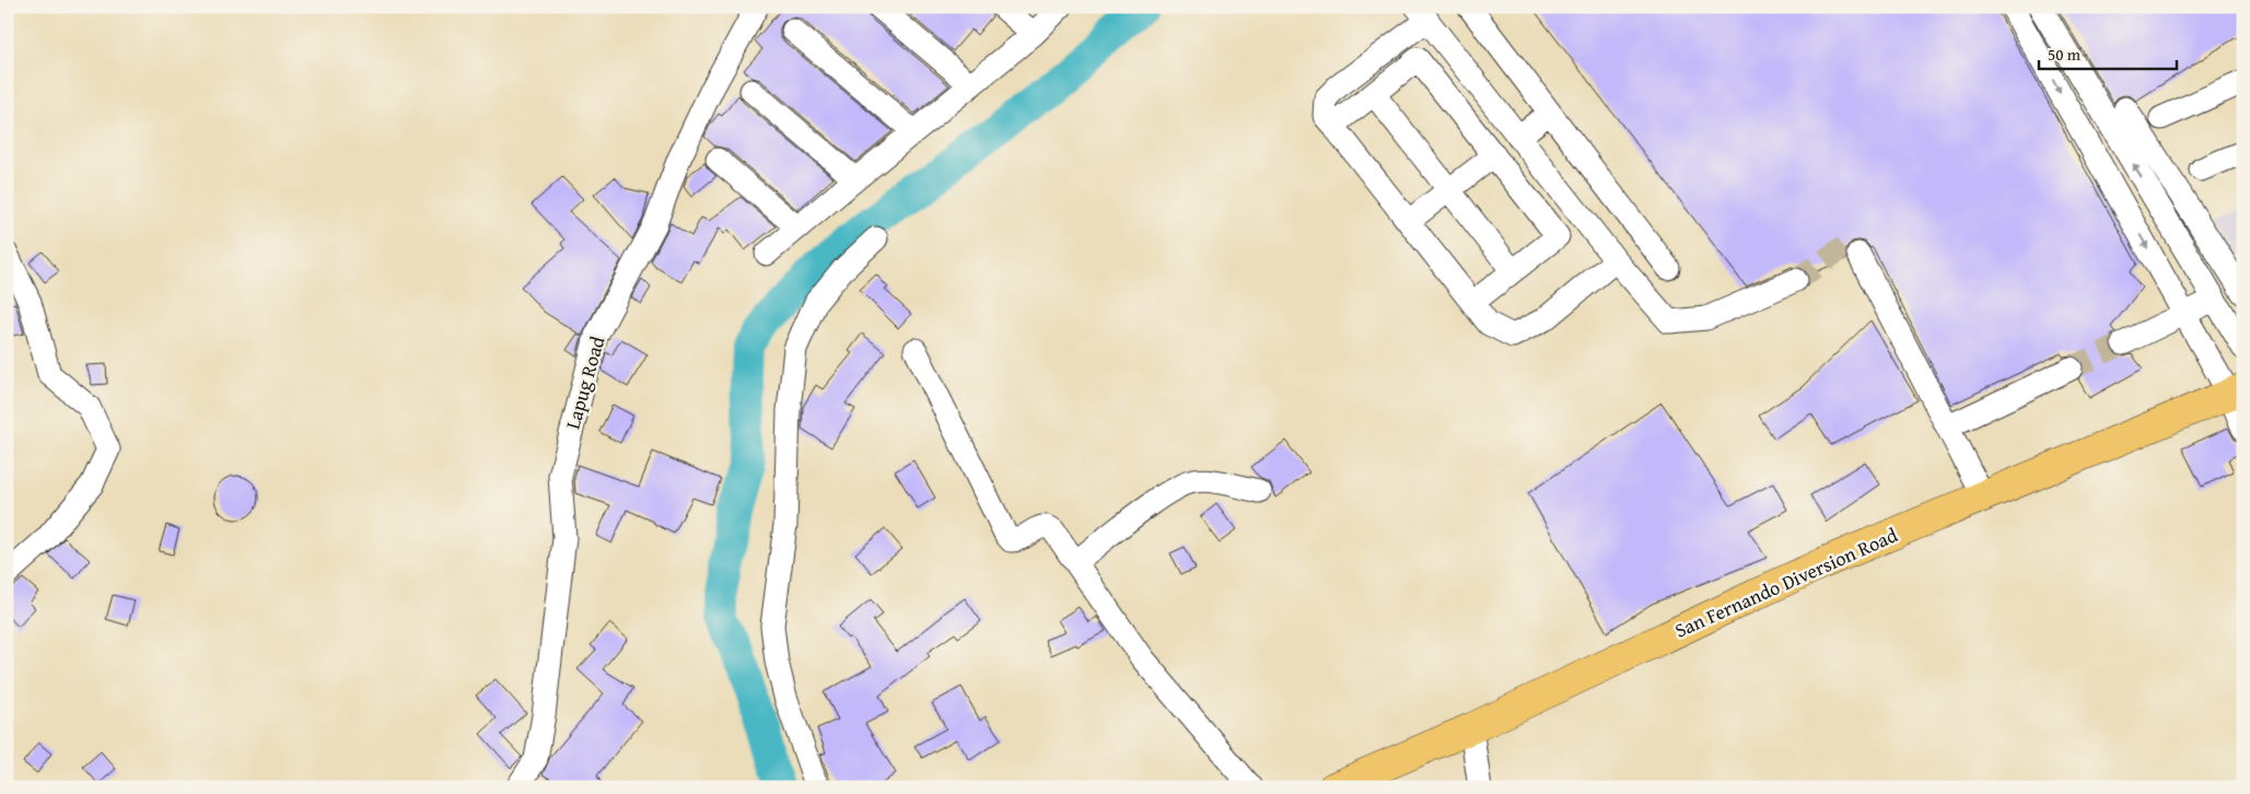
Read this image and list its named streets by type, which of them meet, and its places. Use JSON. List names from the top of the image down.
{
  "streets": {
    "highway": ["San Fernando Diversion Road"],
    "street": ["Lapug Road"]
  },
  "scale_bar": "50 m"
}
